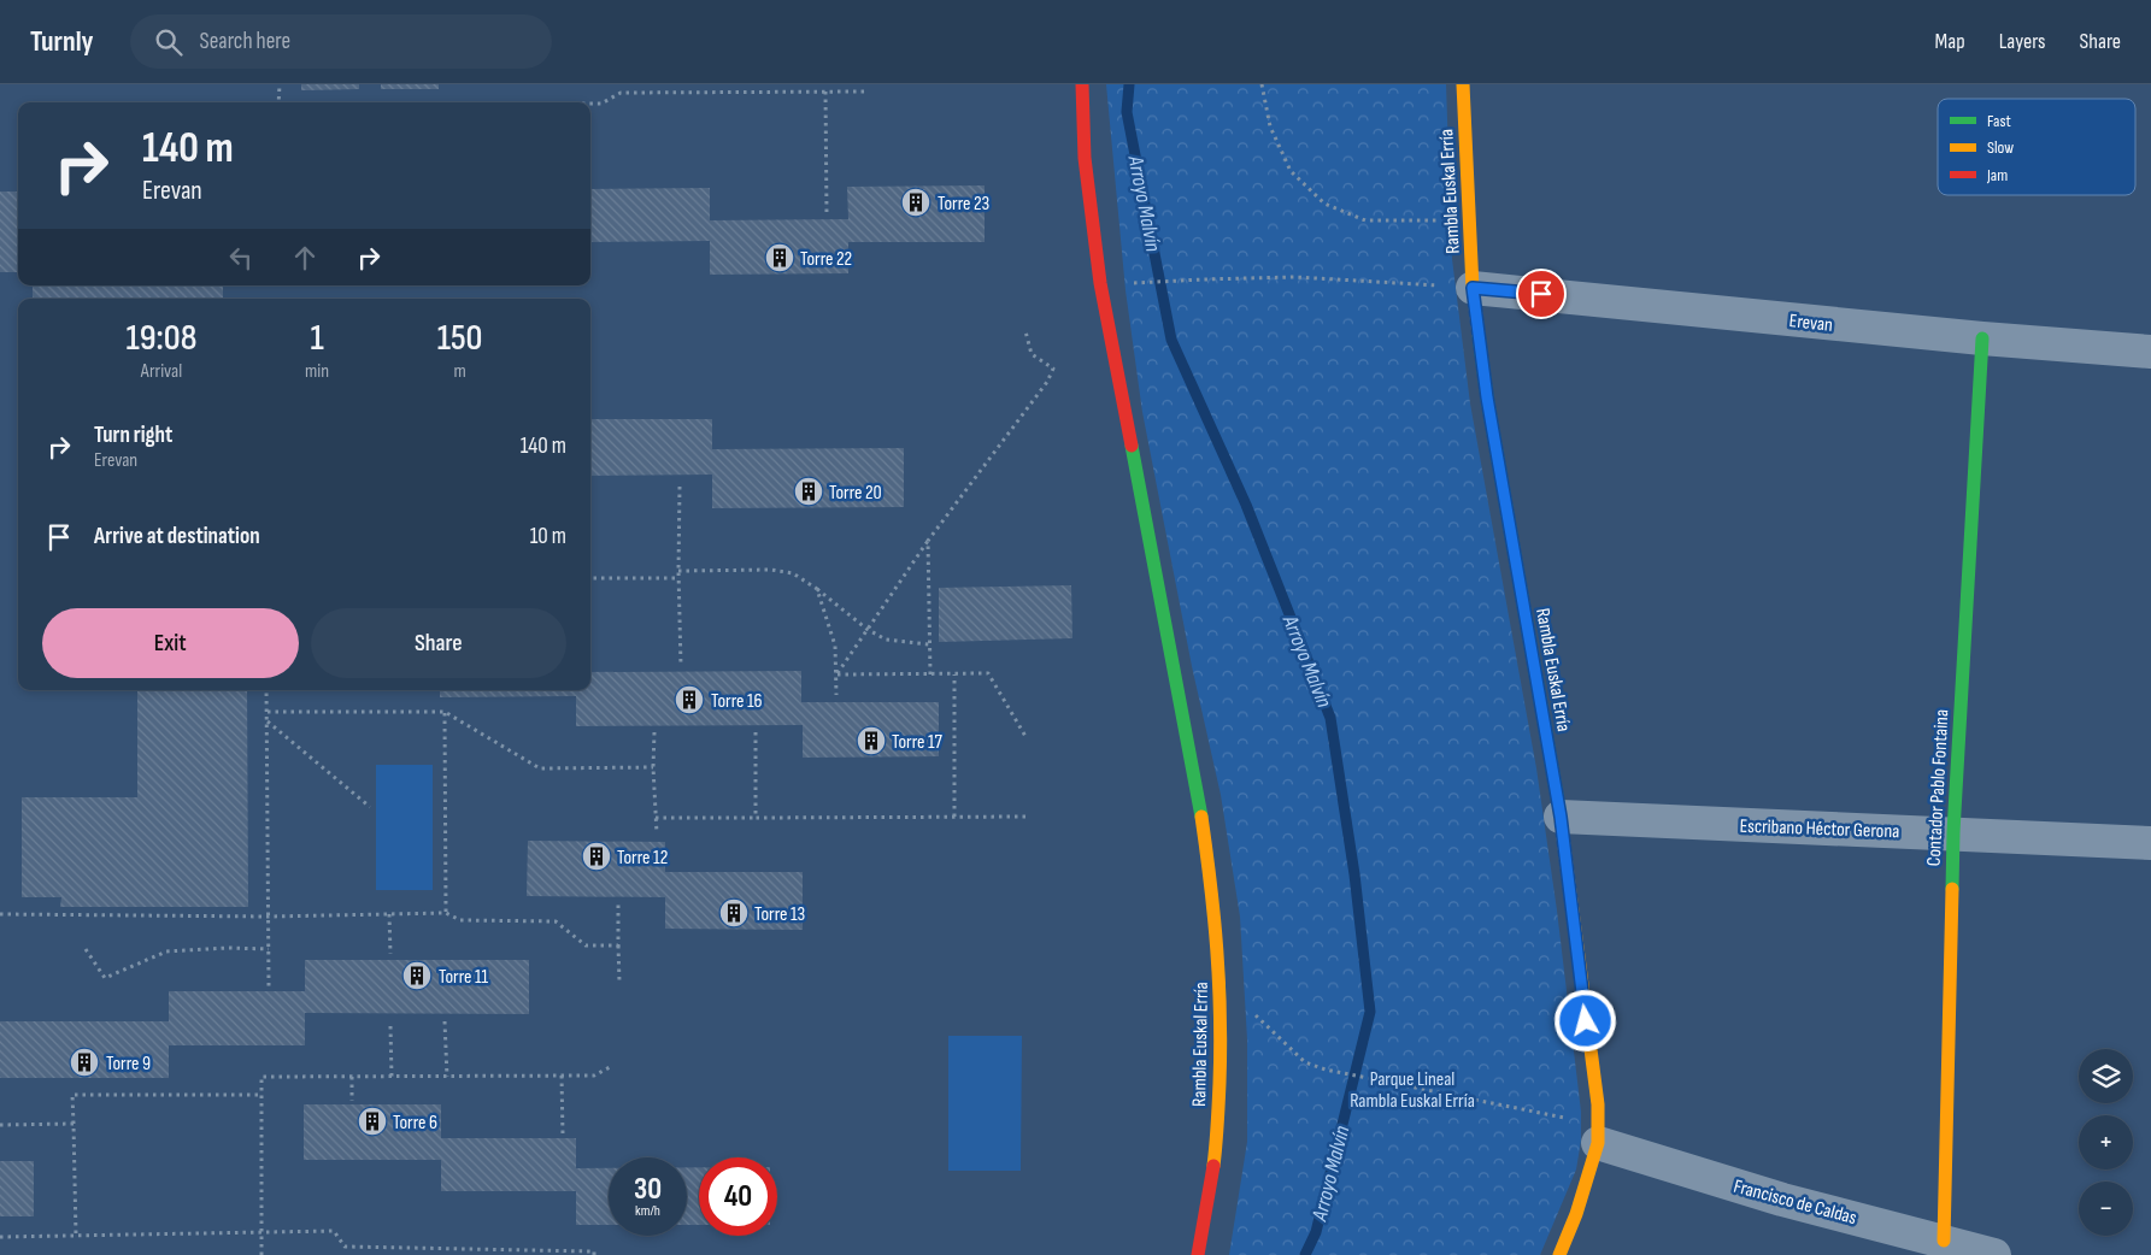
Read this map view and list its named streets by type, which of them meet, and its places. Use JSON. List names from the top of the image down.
{
  "streets": {
    "street": [
      "Rambla Euskal Erría",
      "Erevan",
      "Contador Pablo Fontaina",
      "Escribano Héctor Gerona",
      "Francisco de Caldas"
    ]
  },
  "crossings": [
    ["Rambla Euskal Erría", "Erevan"],
    ["Rambla Euskal Erría", "Escribano Héctor Gerona"],
    ["Rambla Euskal Erría", "Francisco de Caldas"],
    ["Erevan", "Contador Pablo Fontaina"],
    ["Contador Pablo Fontaina", "Escribano Héctor Gerona"],
    ["Contador Pablo Fontaina", "Francisco de Caldas"]
  ],
  "water": ["Arroyo Malvín"],
  "parks": ["Parque Lineal Rambla Euskal Erría"],
  "places": {
    "building": [
      "Torre 23",
      "Torre 22",
      "Torre 20",
      "Torre 16",
      "Torre 17",
      "Torre 12",
      "Torre 13",
      "Torre 11",
      "Torre 9",
      "Torre 6"
    ]
  },
  "legend": ["Fast", "Slow", "Jam"],
  "page": {
    "header": "Turnly",
    "search": "Search here",
    "nav": ["Map", "Layers", "Share"],
    "turn": ["140 m", "Erevan"],
    "eta": [
      "19:08",
      "Arrival",
      "1",
      "min",
      "150",
      "m"
    ],
    "list": [
      {
        "name": "Turn right",
        "note": "Erevan",
        "value": "140 m"
      },
      {
        "name": "Arrive at destination",
        "value": "10 m"
      }
    ],
    "buttons": ["Exit", "Share"],
    "map_buttons": ["+", "−"],
    "speed": "30 km/h",
    "limit": "40"
  }
}
